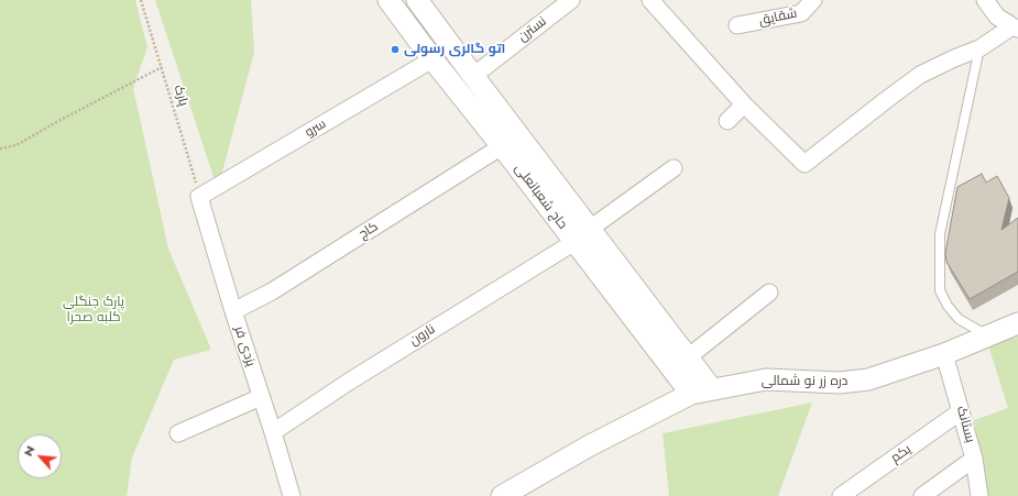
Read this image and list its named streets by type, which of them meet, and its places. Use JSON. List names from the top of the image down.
{
  "streets": {
    "street": [
      "شقایق",
      "نسترن",
      "سرو",
      "حاج شعبانعلی",
      "کاج",
      "نارون",
      "یزدی فر",
      "دره زر نو شمالی",
      "بستانک",
      "یکم"
    ],
    "path": ["پارک"]
  },
  "crossings": [
    ["نسترن", "حاج شعبانعلی"],
    ["پارک", "سرو"],
    ["پارک", "یزدی فر"],
    ["سرو", "حاج شعبانعلی"],
    ["سرو", "یزدی فر"],
    ["حاج شعبانعلی", "کاج"],
    ["حاج شعبانعلی", "نارون"],
    ["حاج شعبانعلی", "دره زر نو شمالی"],
    ["کاج", "یزدی فر"],
    ["نارون", "یزدی فر"],
    ["دره زر نو شمالی", "بستانک"],
    ["بستانک", "یکم"]
  ],
  "parks": ["پارک جنگلی کلبه صحرا"],
  "places": ["اتو گالری رسولی"],
  "north": "top left"
}
